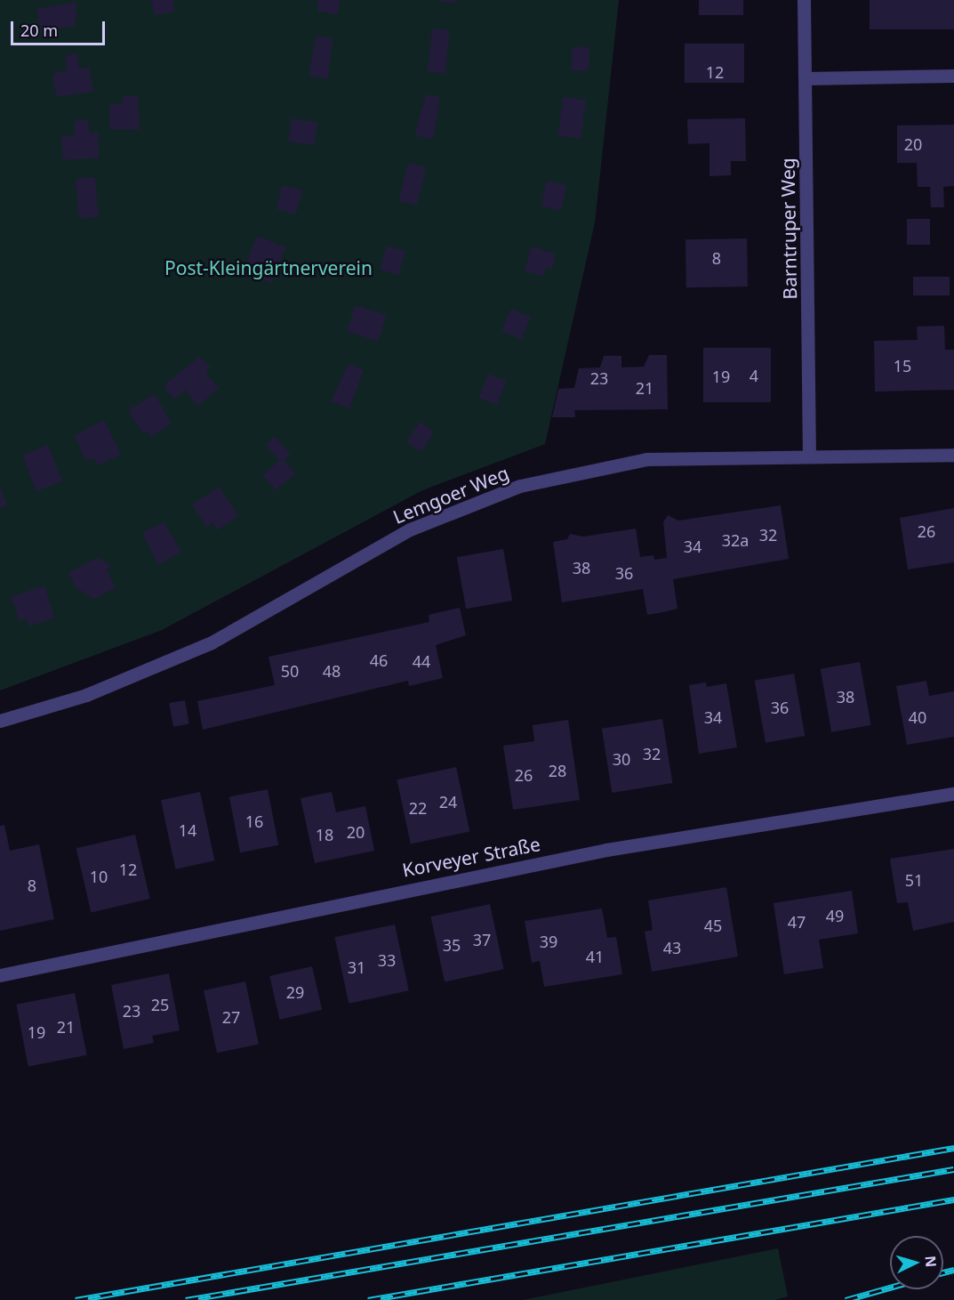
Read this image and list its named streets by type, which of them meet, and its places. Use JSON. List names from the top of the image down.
{
  "streets": {
    "street": ["Barntruper Weg", "Lemgoer Weg", "Korveyer Straße"]
  },
  "crossings": [
    ["Barntruper Weg", "Lemgoer Weg"]
  ],
  "parks": ["Post-Kleingärtnerverein"],
  "house_numbers": [
    "12",
    "20",
    "8",
    "15",
    "4",
    "19",
    "23",
    "21",
    "26",
    "32",
    "32a",
    "34",
    "38",
    "36",
    "46",
    "44",
    "50",
    "48",
    "38",
    "36",
    "34",
    "40",
    "32",
    "30",
    "28",
    "26",
    "24",
    "22",
    "16",
    "14",
    "20",
    "18",
    "12",
    "10",
    "51",
    "8",
    "49",
    "47",
    "45",
    "37",
    "39",
    "35",
    "43",
    "41",
    "33",
    "31",
    "29",
    "25",
    "23",
    "27",
    "21",
    "19"
  ],
  "scale_bar": "20 m",
  "north": "right"
}
